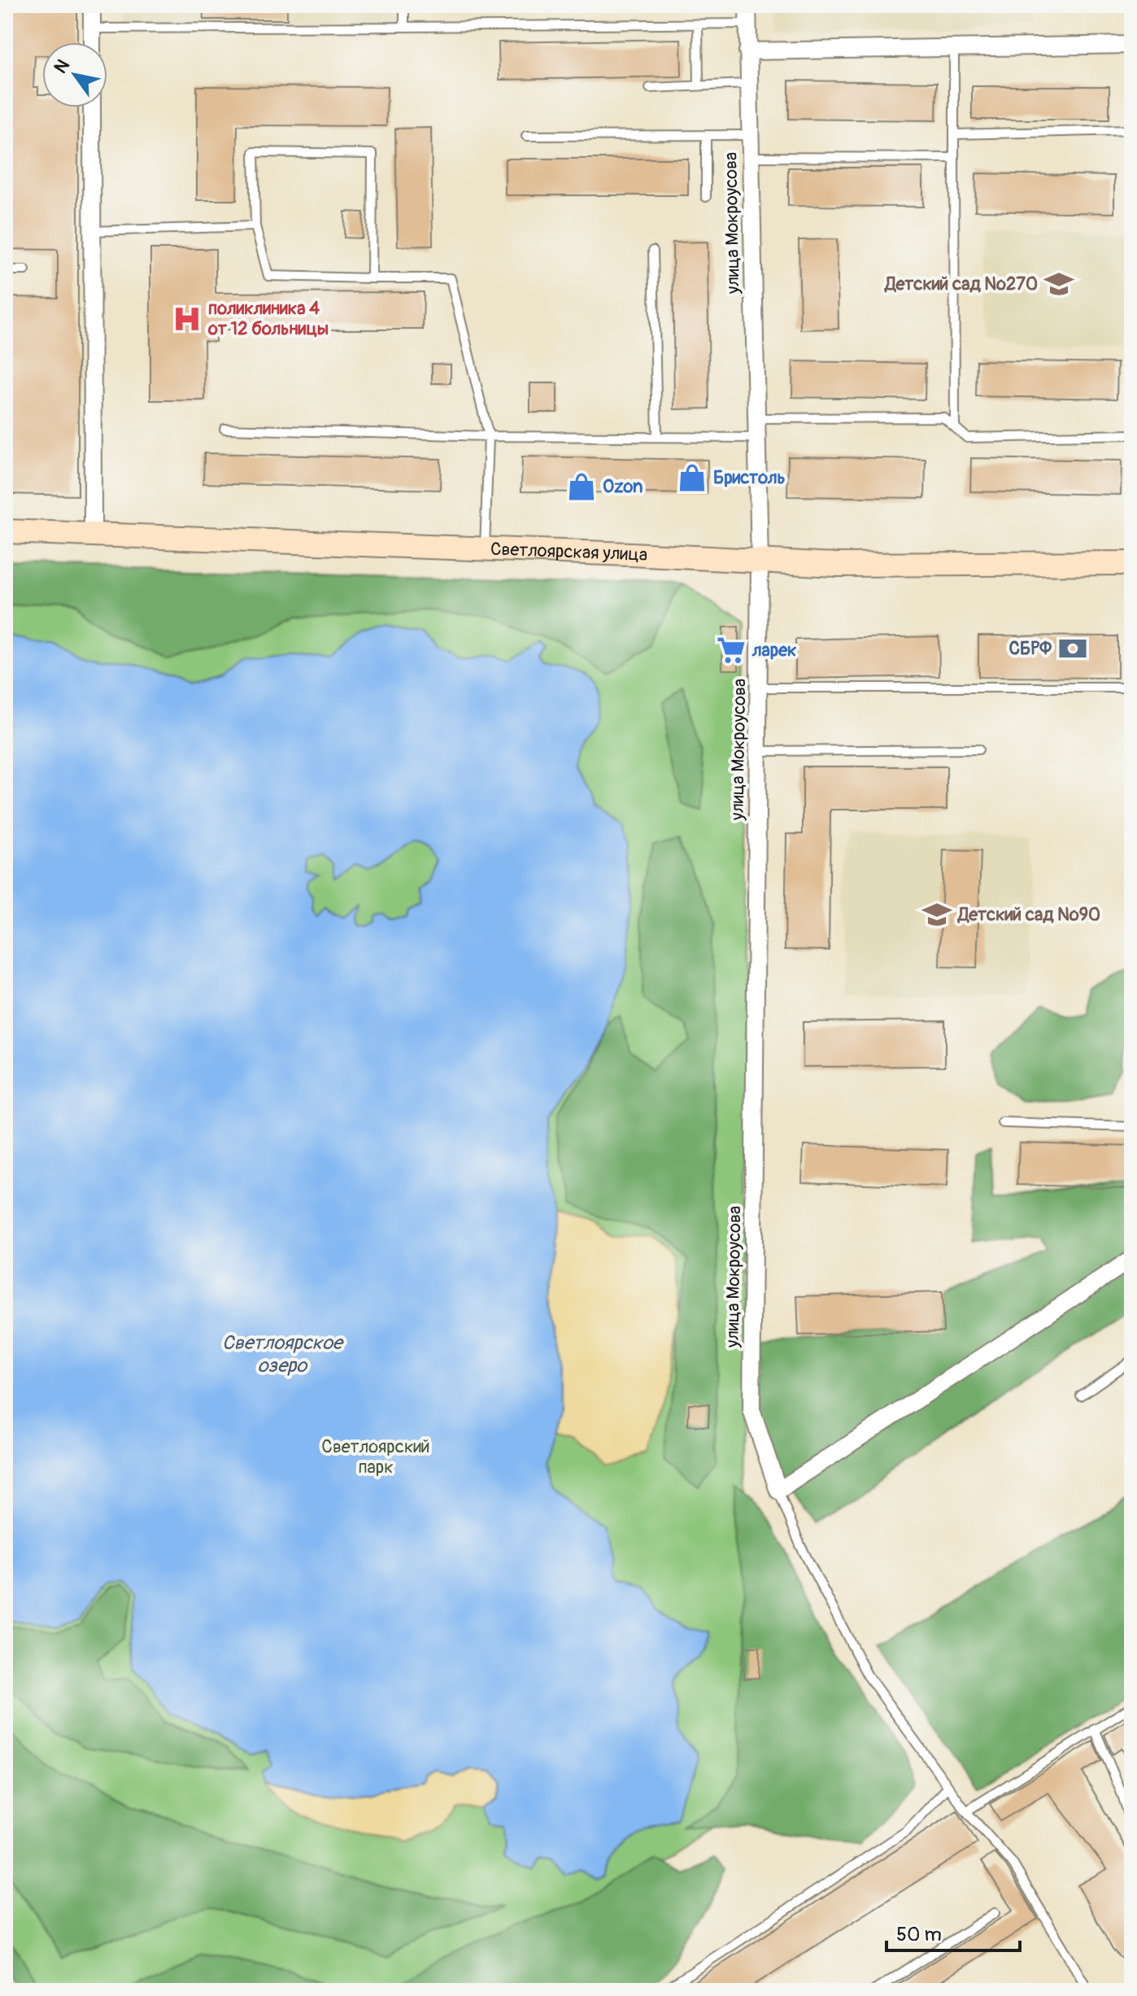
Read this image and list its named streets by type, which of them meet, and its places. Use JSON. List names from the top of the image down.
{
  "streets": {
    "main road": ["Светлоярская улица"],
    "street": ["улица Мокроусова"]
  },
  "crossings": [
    ["улица Мокроусова", "Светлоярская улица"]
  ],
  "water": ["Светлоярское озеро"],
  "parks": ["Светлоярский парк"],
  "places": {
    "school or university": ["Детский сад №270", "Детский сад №90"],
    "hospital": ["поликлиника 4 от 12 больницы"],
    "shop": ["Бристоль", "Ozon"],
    "bank": ["СБРФ"],
    "supermarket": ["ларек"]
  },
  "scale_bar": "50 m",
  "north": "top left"
}
